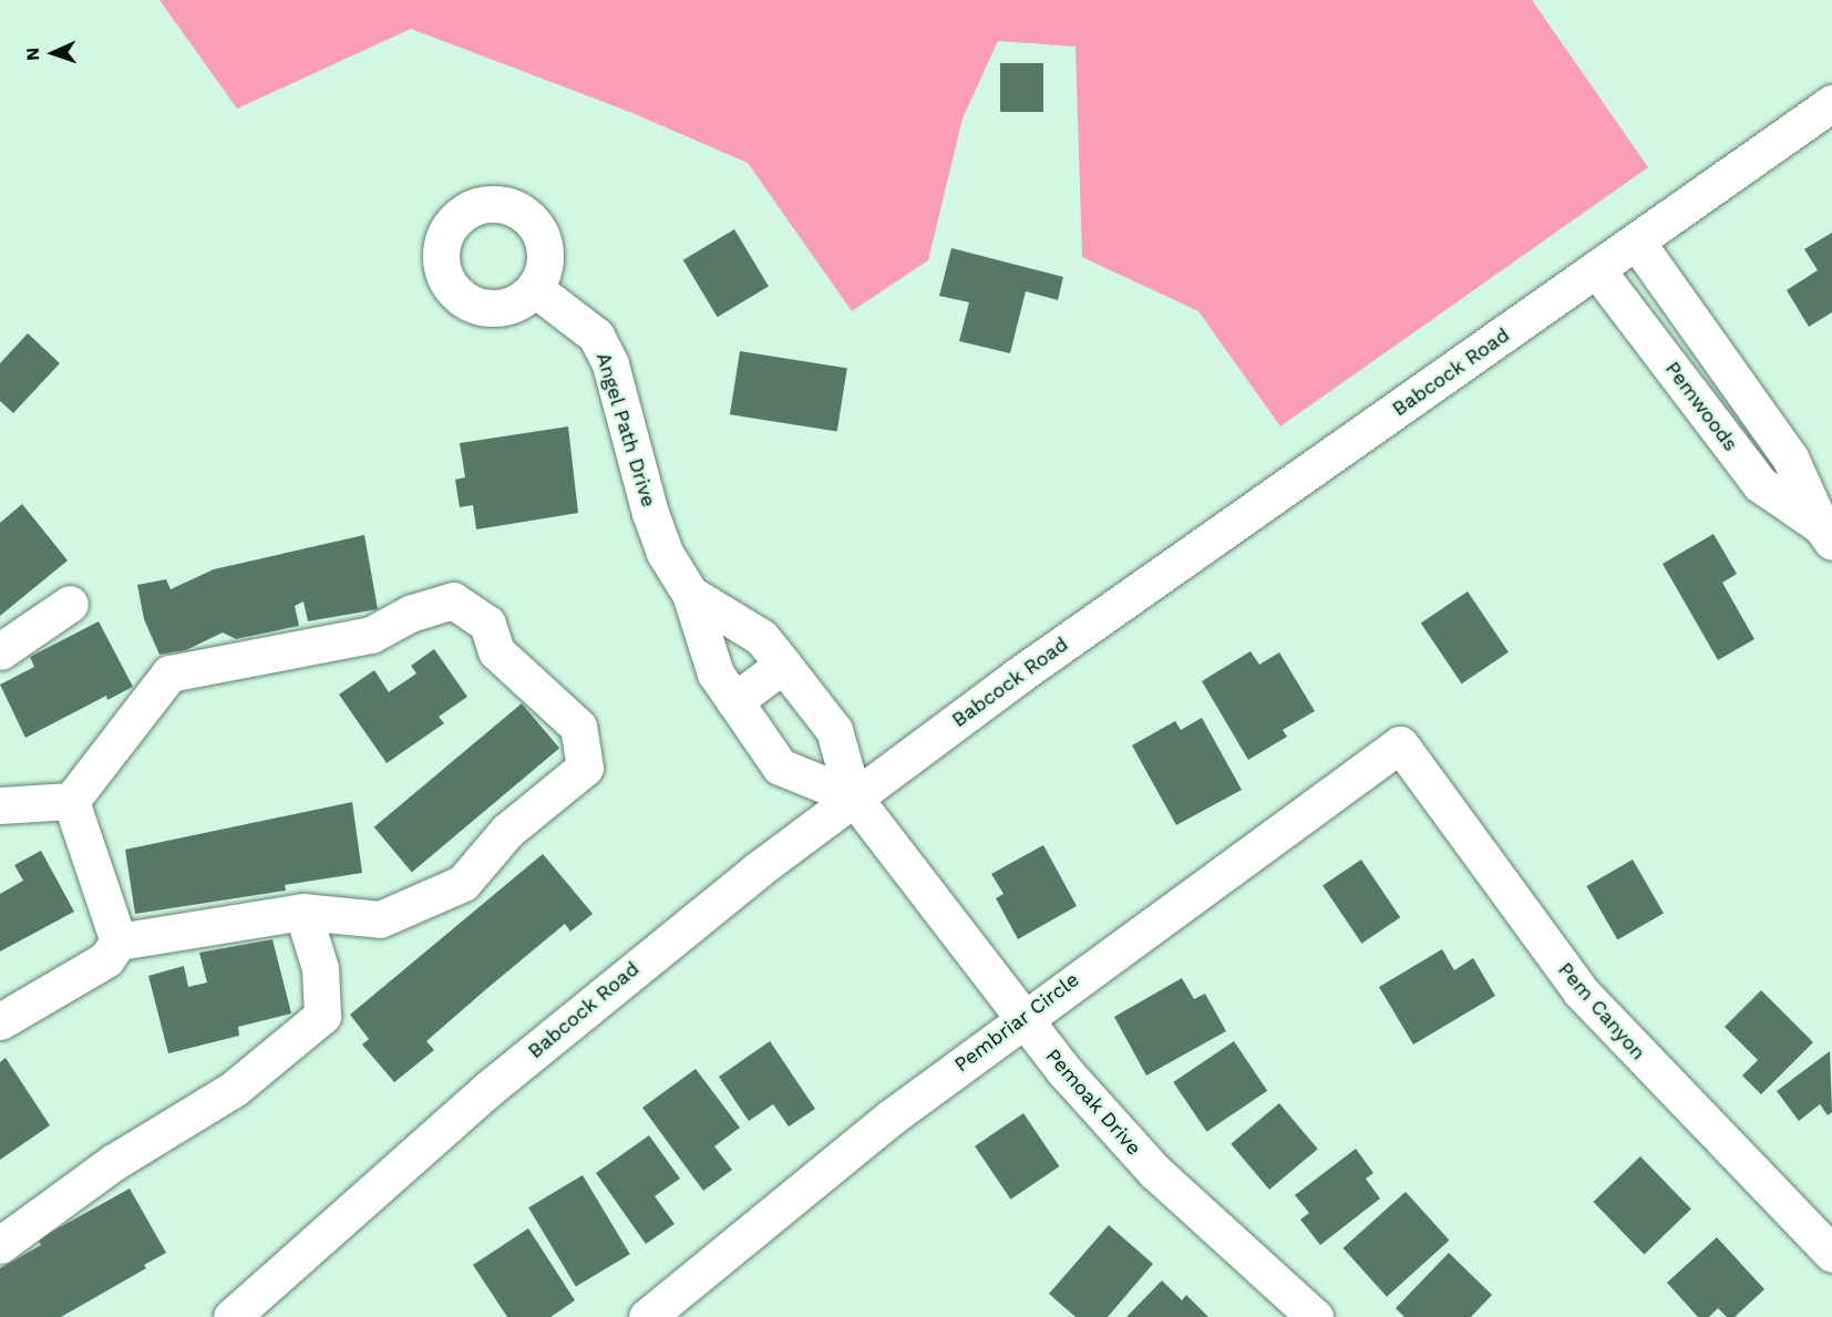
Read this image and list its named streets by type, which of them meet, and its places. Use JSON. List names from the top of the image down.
{
  "streets": {
    "street": [
      "Babcock Road",
      "Pemwoods",
      "Angel Path Drive",
      "Pem Canyon",
      "Pembriar Circle",
      "Pemoak Drive"
    ]
  },
  "crossings": [
    ["Babcock Road", "Pemwoods"],
    ["Babcock Road", "Angel Path Drive"],
    ["Babcock Road", "Pemoak Drive"],
    ["Angel Path Drive", "Pemoak Drive"],
    ["Pem Canyon", "Pembriar Circle"],
    ["Pembriar Circle", "Pemoak Drive"]
  ],
  "north": "left"
}
